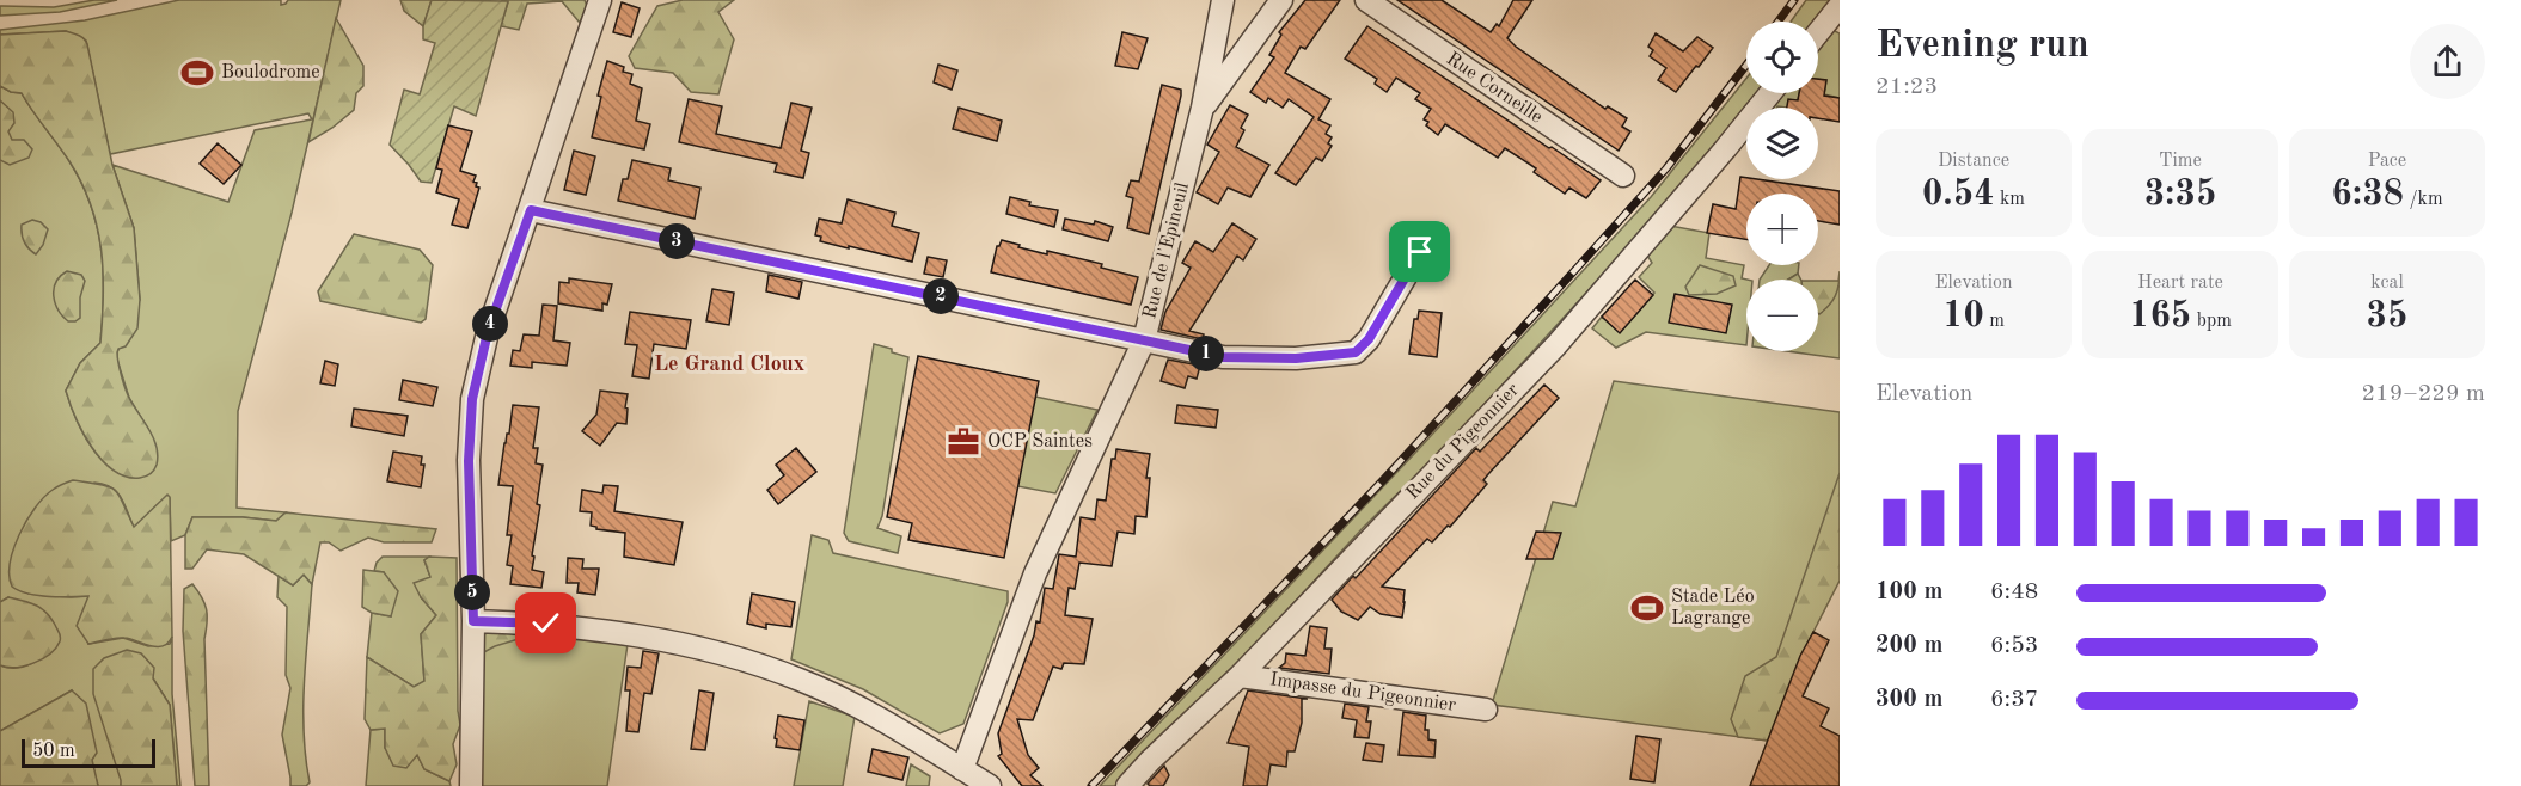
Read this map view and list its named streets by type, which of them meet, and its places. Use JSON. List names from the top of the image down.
{
  "streets": {
    "street": [
      "Rue Corneille",
      "Rue de l'Epineuil",
      "Rue du Pigeonnier",
      "Impasse du Pigeonnier"
    ]
  },
  "crossings": [
    ["Rue du Pigeonnier", "Impasse du Pigeonnier"]
  ],
  "districts": ["Le Grand Cloux"],
  "places": {
    "sports": ["Boulodrome", "Stade Léo Lagrange"],
    "office": ["OCP Saintes"]
  },
  "scale_bar": "50 m",
  "page": {
    "heading": ["Evening run", "21:23"],
    "map_buttons": ["+", "−"],
    "stats": [
      ["Distance", "0.54 km"],
      ["Time", "3:35"],
      ["Pace", "6:38 /km"],
      ["Elevation", "10 m"],
      ["Heart rate", "165 bpm"],
      ["kcal", "35"]
    ],
    "pins": [
      "3",
      "2",
      "4",
      "1",
      "5"
    ],
    "chart": ["Elevation", "219–229 m"],
    "list": [
      {
        "name": "100 m",
        "note": "6:48"
      },
      {
        "name": "200 m",
        "note": "6:53"
      },
      {
        "name": "300 m",
        "note": "6:37"
      }
    ],
    "scale": "50 m"
  }
}
